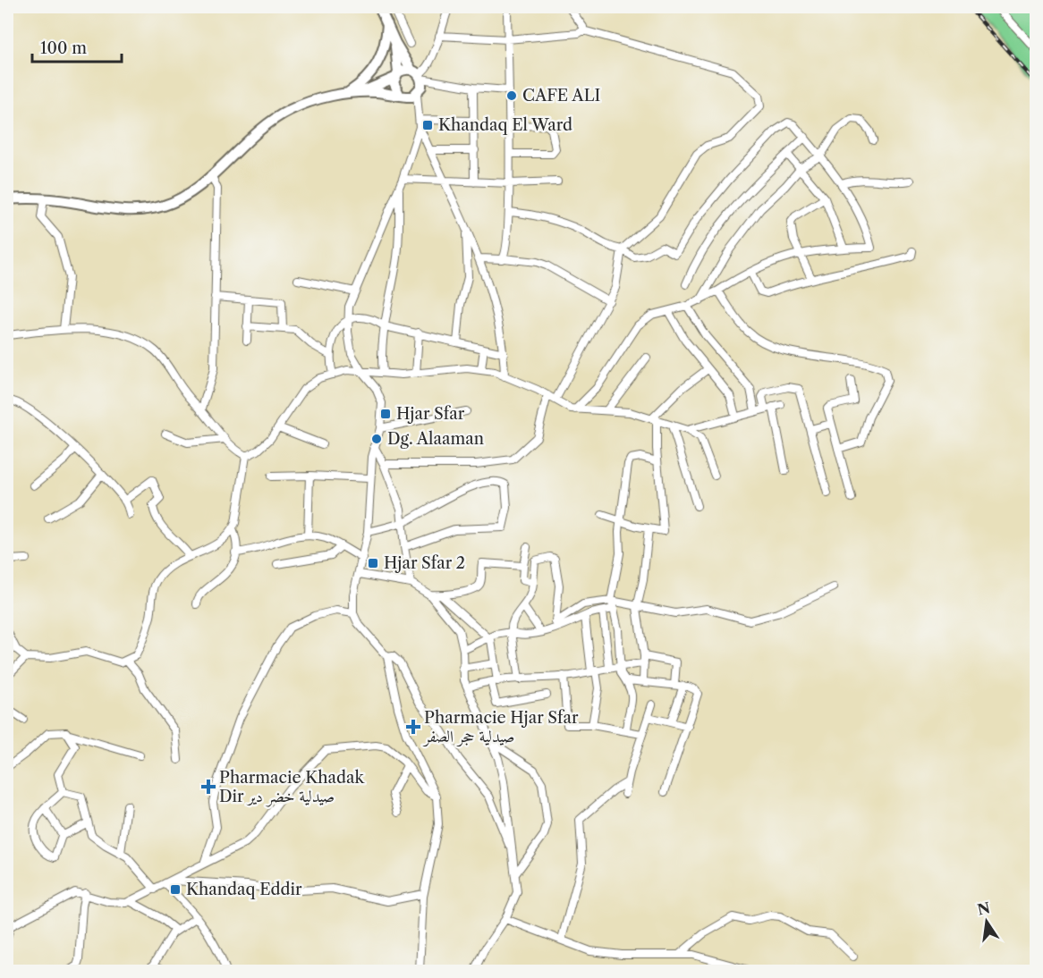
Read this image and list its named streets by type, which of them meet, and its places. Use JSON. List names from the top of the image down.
{
  "places": {
    "other": ["CAFE ALI", "Dg. Alaaman"],
    "transit": [
      "Khandaq El Ward",
      "Hjar Sfar",
      "Hjar Sfar 2",
      "Khandaq Eddir"
    ],
    "health": ["Pharmacie Hjar Sfar صيدلية حجر الصفر", "Pharmacie Khadak Dir صيدلية خضر دير"]
  },
  "scale_bar": "100 m",
  "north": "top"
}
